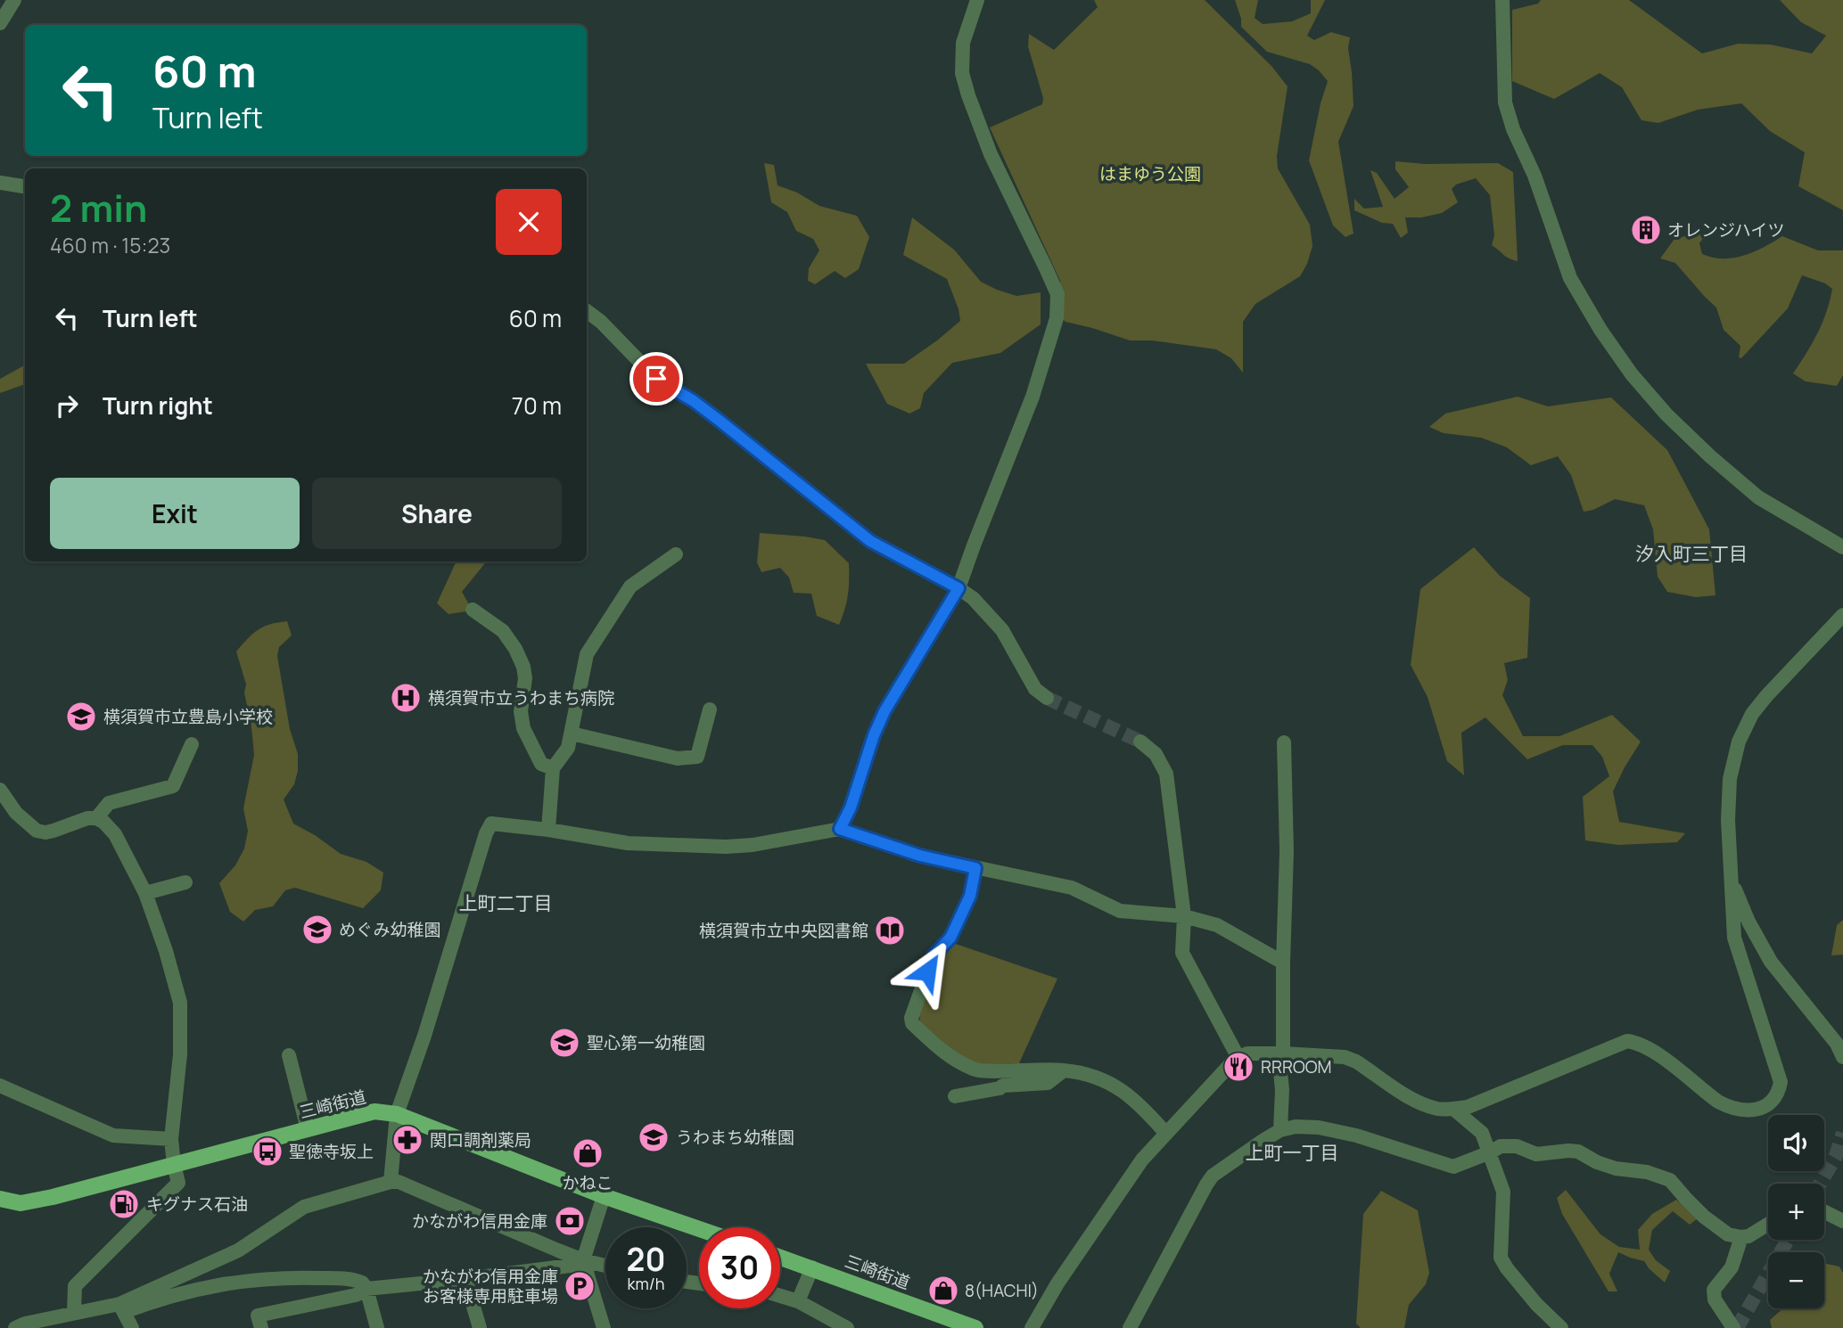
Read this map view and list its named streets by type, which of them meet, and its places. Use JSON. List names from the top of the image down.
{
  "streets": {
    "main road": ["三崎街道"]
  },
  "districts": ["汐入町三丁目", "上町二丁目", "上町一丁目"],
  "parks": ["はまゆう公園"],
  "places": {
    "building": ["オレンジハイツ"],
    "hospital": ["横須賀市立うわまち病院"],
    "school or university": [
      "横須賀市立豊島小学校",
      "めぐみ幼稚園",
      "聖心第一幼稚園",
      "うわまち幼稚園"
    ],
    "library": ["横須賀市立中央図書館"],
    "restaurant": ["RRROOM"],
    "pharmacy": ["関口調剤薬局"],
    "bus stop": ["聖徳寺坂上"],
    "shop": ["かねこ", "8(HACHI)"],
    "fuel station": ["キグナス石油"],
    "bank": ["かながわ信用金庫"],
    "parking": ["かながわ信用金庫 お客様専用駐車場"]
  },
  "page": {
    "turn": ["60 m", "Turn left"],
    "heading": ["2 min", "460 m · 15:23"],
    "list": [
      {
        "name": "Turn left",
        "value": "60 m"
      },
      {
        "name": "Turn right",
        "value": "70 m"
      }
    ],
    "buttons": ["Exit", "Share"],
    "map_buttons": ["+", "−"],
    "speed": "20 km/h",
    "limit": "30"
  }
}
